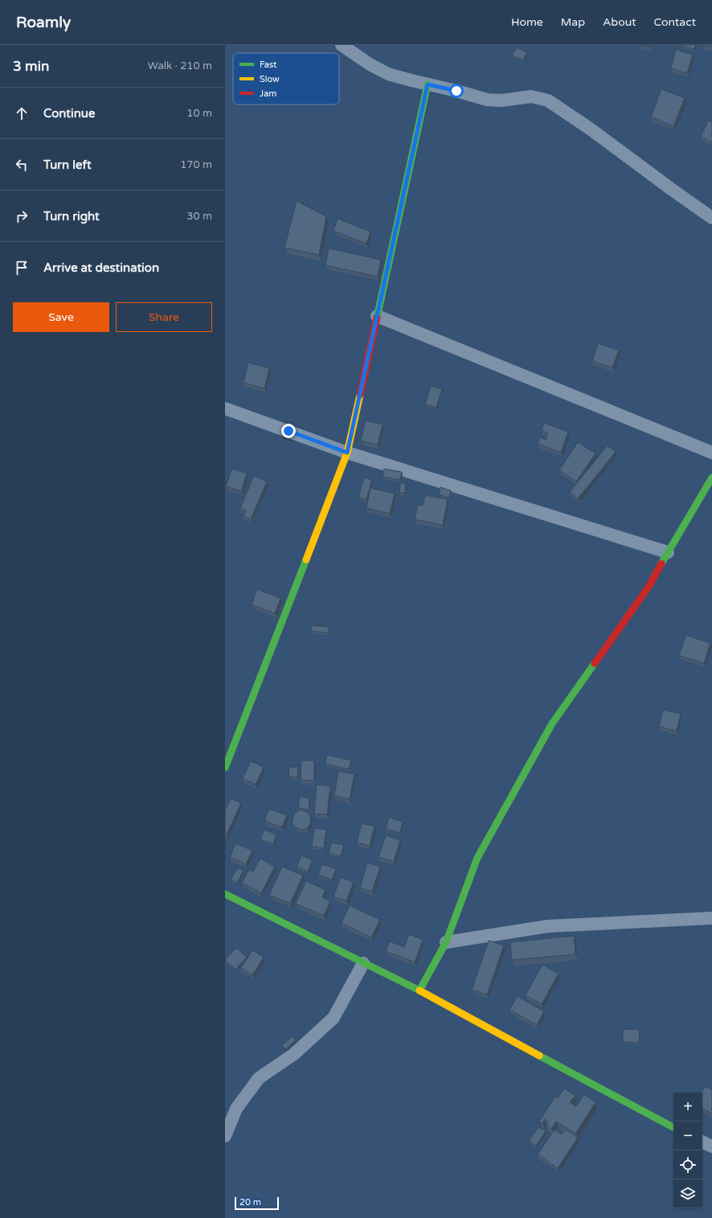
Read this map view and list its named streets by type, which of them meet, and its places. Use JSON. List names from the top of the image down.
{
  "legend": ["Fast", "Slow", "Jam"],
  "scale_bar": "20 m",
  "page": {
    "header": "Roamly",
    "nav": [
      "Home",
      "Map",
      "About",
      "Contact"
    ],
    "heading": ["3 min", "Walk · 210 m"],
    "list": [
      ["Continue", "10 m"],
      ["Turn left", "170 m"],
      ["Turn right", "30 m"],
      "Arrive at destination"
    ],
    "buttons": ["Save", "Share"],
    "map_buttons": ["+", "−"],
    "scale": "20 m"
  }
}
